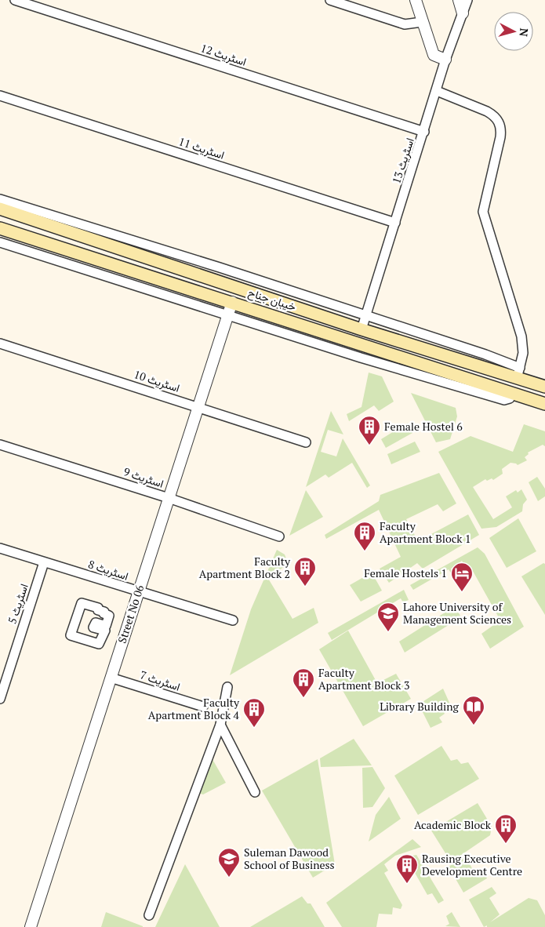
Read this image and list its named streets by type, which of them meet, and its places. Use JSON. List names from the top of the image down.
{
  "streets": {
    "main road": ["خیبان جناح"],
    "street": [
      "اسٹریٹ 12",
      "اسٹریٹ 11",
      "اسٹریٹ 13",
      "اسٹریٹ 10",
      "اسٹریٹ 9",
      "اسٹریٹ 8",
      "اسٹریٹ 5",
      "Street No 06",
      "اسٹریٹ 7"
    ]
  },
  "crossings": [
    ["اسٹریٹ 12", "اسٹریٹ 13"],
    ["اسٹریٹ 11", "اسٹریٹ 13"],
    ["اسٹریٹ 13", "خیبان جناح"],
    ["خیبان جناح", "Street No 06"],
    ["اسٹریٹ 10", "Street No 06"],
    ["اسٹریٹ 9", "Street No 06"],
    ["اسٹریٹ 8", "اسٹریٹ 5"],
    ["اسٹریٹ 8", "Street No 06"],
    ["Street No 06", "اسٹریٹ 7"]
  ],
  "places": {
    "building": [
      "Female Hostel 6",
      "Faculty Apartment Block 1",
      "Faculty Apartment Block 2",
      "Faculty Apartment Block 3",
      "Faculty Apartment Block 4",
      "Academic Block",
      "Rausing Executive Development Centre"
    ],
    "hotel": ["Female Hostels 1"],
    "school or university": ["Lahore University of Management Sciences", "Suleman Dawood School of Business"],
    "library": ["Library Building"]
  },
  "north": "right"
}
